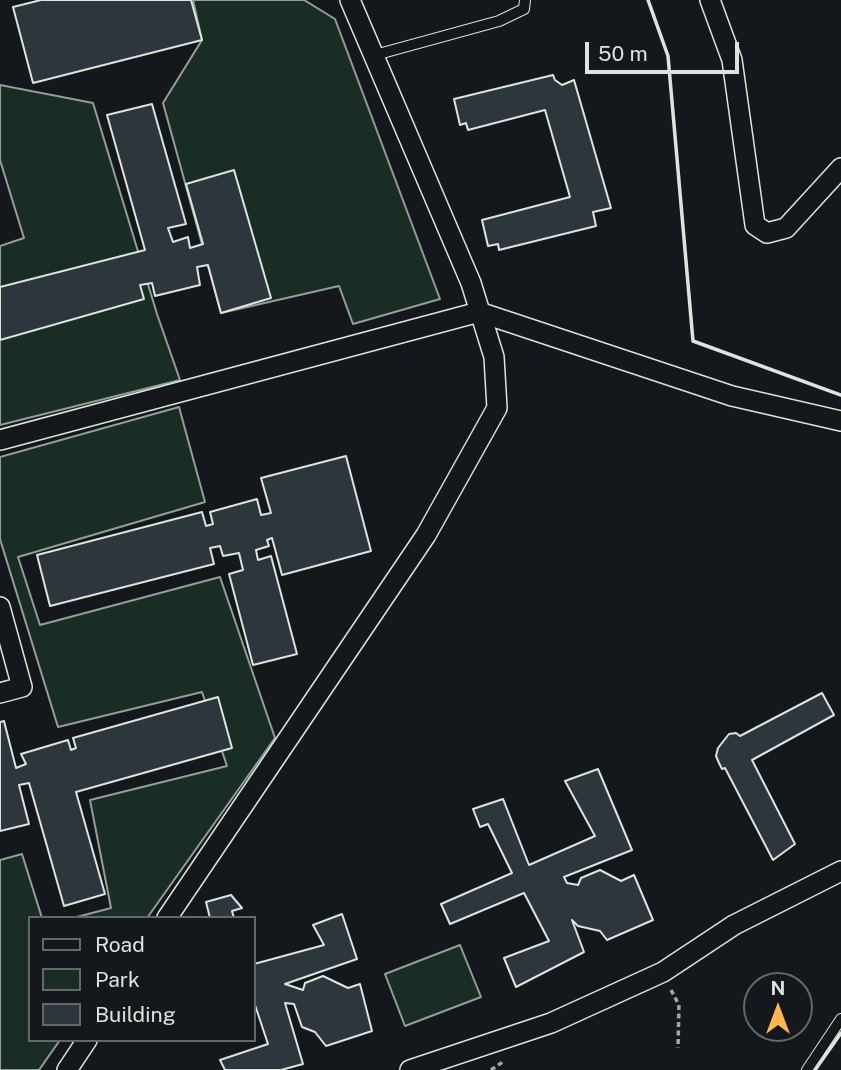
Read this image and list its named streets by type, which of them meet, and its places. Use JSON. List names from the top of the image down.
{
  "legend": ["Road", "Park", "Building"],
  "scale_bar": "50 m",
  "north": "top"
}
